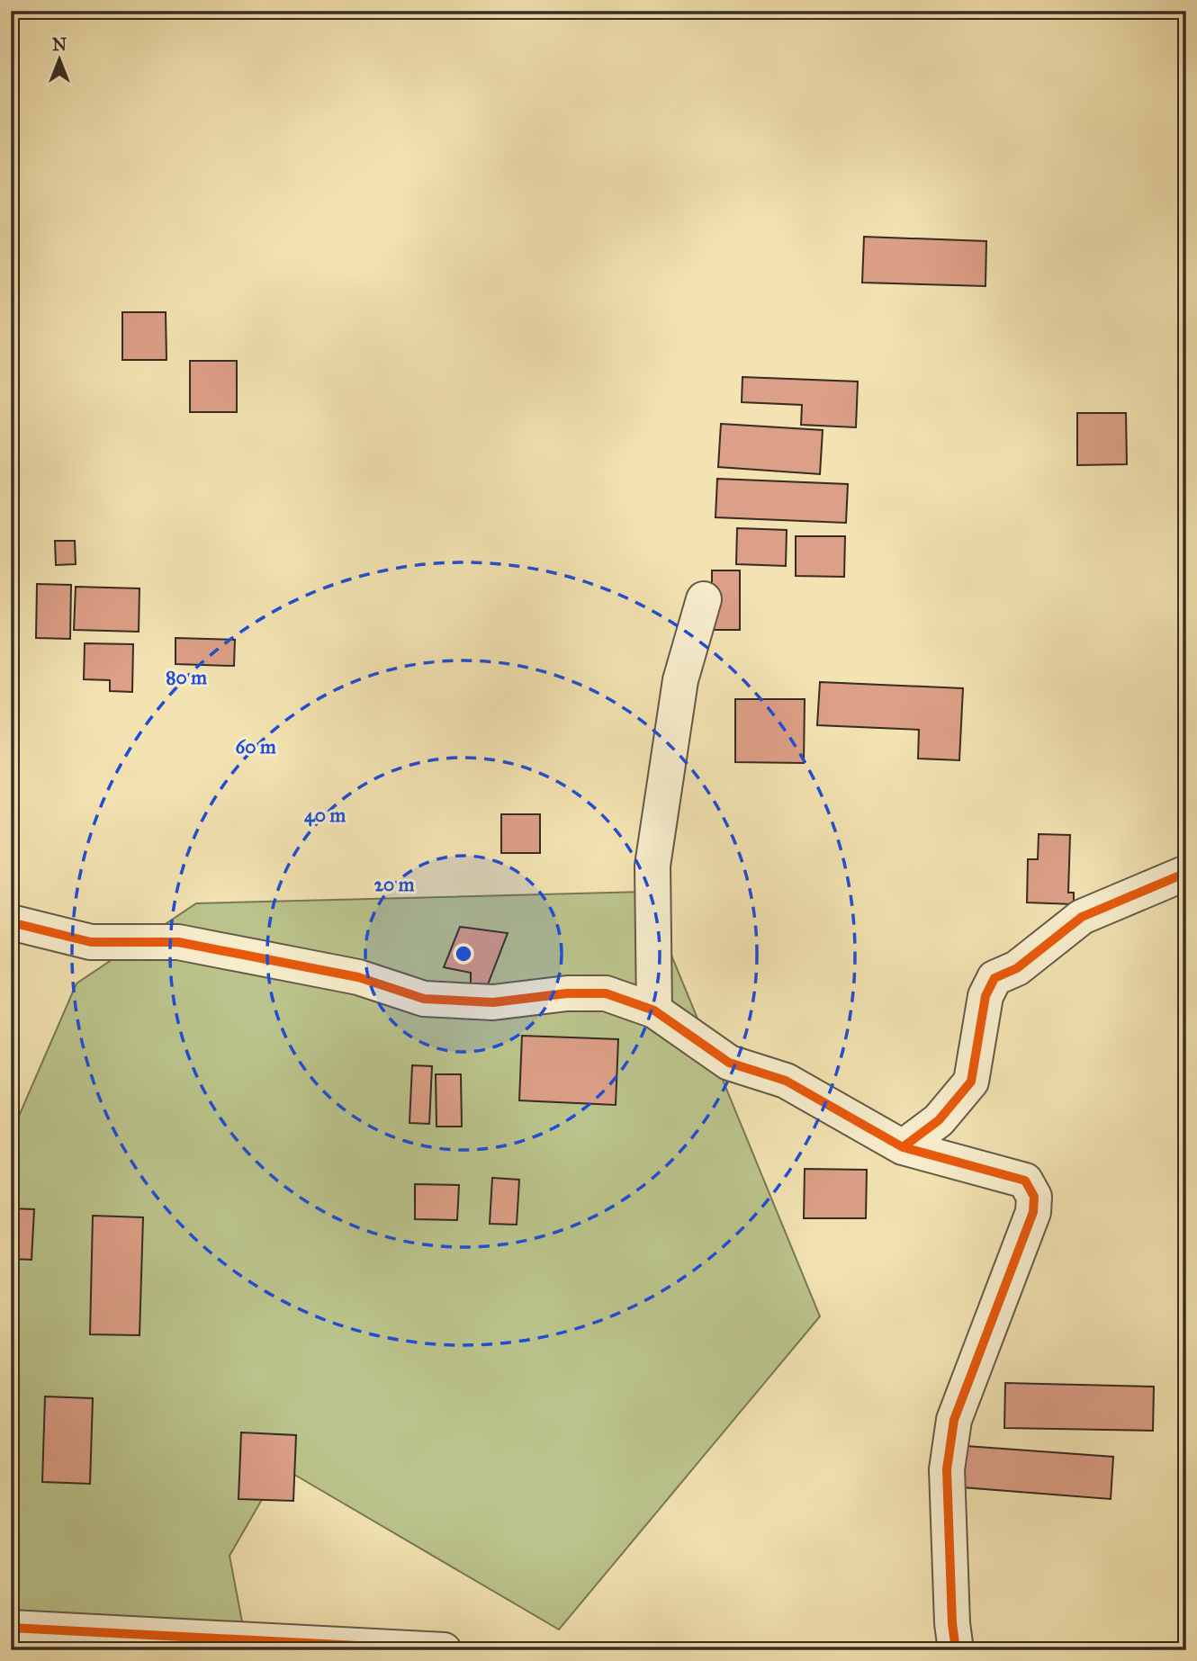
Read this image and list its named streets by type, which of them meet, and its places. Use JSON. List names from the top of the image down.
{
  "north": "top",
  "rings": [
    "80 m",
    "60 m",
    "40 m",
    "20 m"
  ]
}
